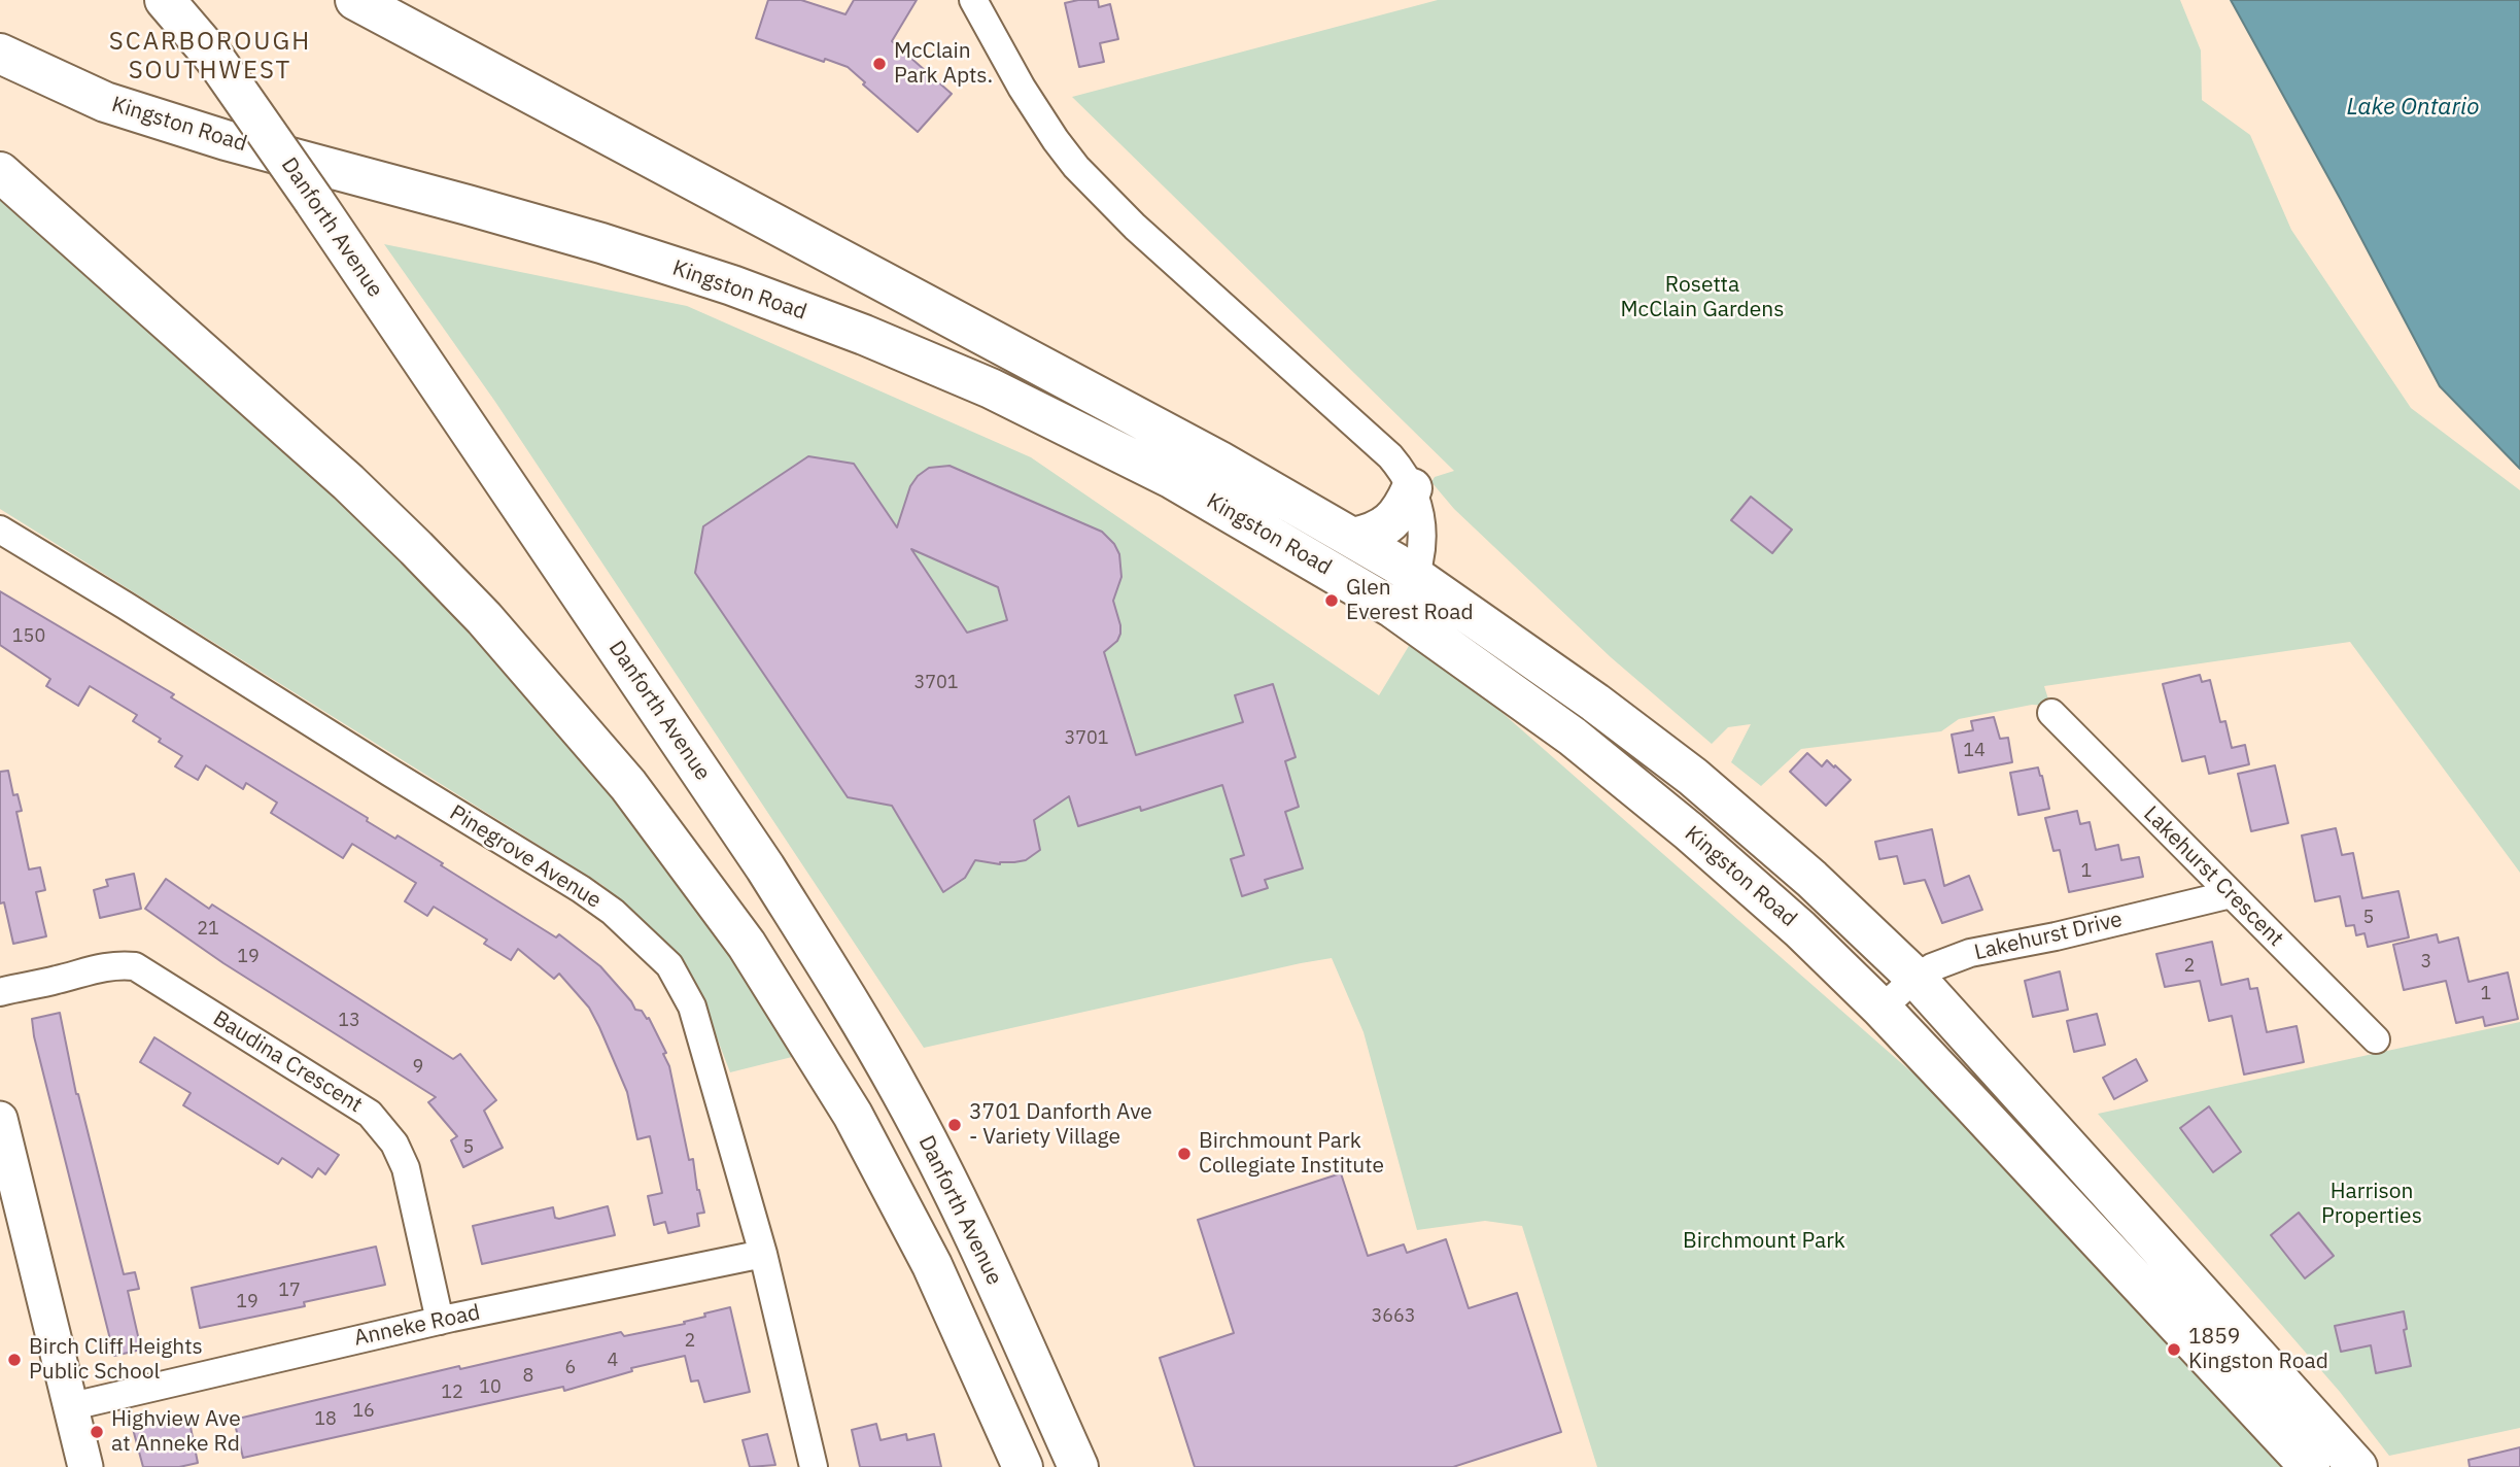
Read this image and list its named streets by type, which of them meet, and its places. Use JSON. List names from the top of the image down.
{
  "streets": {
    "main road": ["Kingston Road", "Danforth Avenue"],
    "street": [
      "Pinegrove Avenue",
      "Lakehurst Crescent",
      "Lakehurst Drive",
      "Baudina Crescent",
      "Anneke Road"
    ]
  },
  "crossings": [
    ["Kingston Road", "Lakehurst Drive"],
    ["Pinegrove Avenue", "Anneke Road"],
    ["Lakehurst Crescent", "Lakehurst Drive"],
    ["Baudina Crescent", "Anneke Road"]
  ],
  "districts": ["SCARBOROUGH SOUTHWEST"],
  "water": ["Lake Ontario"],
  "parks": ["Rosetta McClain Gardens", "Harrison Properties", "Birchmount Park"],
  "places": [
    "McClain Park Apts.",
    "Glen Everest Road",
    "3701 Danforth Ave - Variety Village",
    "Birchmount Park Collegiate Institute",
    "1859 Kingston Road",
    "Birch Cliff Heights Public School",
    "Highview Ave at Anneke Rd"
  ],
  "house_numbers": [
    "150",
    "3701",
    "3701",
    "14",
    "1",
    "5",
    "21",
    "19",
    "3",
    "2",
    "1",
    "13",
    "9",
    "5",
    "17",
    "19",
    "3663",
    "2",
    "4",
    "6",
    "8",
    "10",
    "12",
    "16",
    "18"
  ]
}
